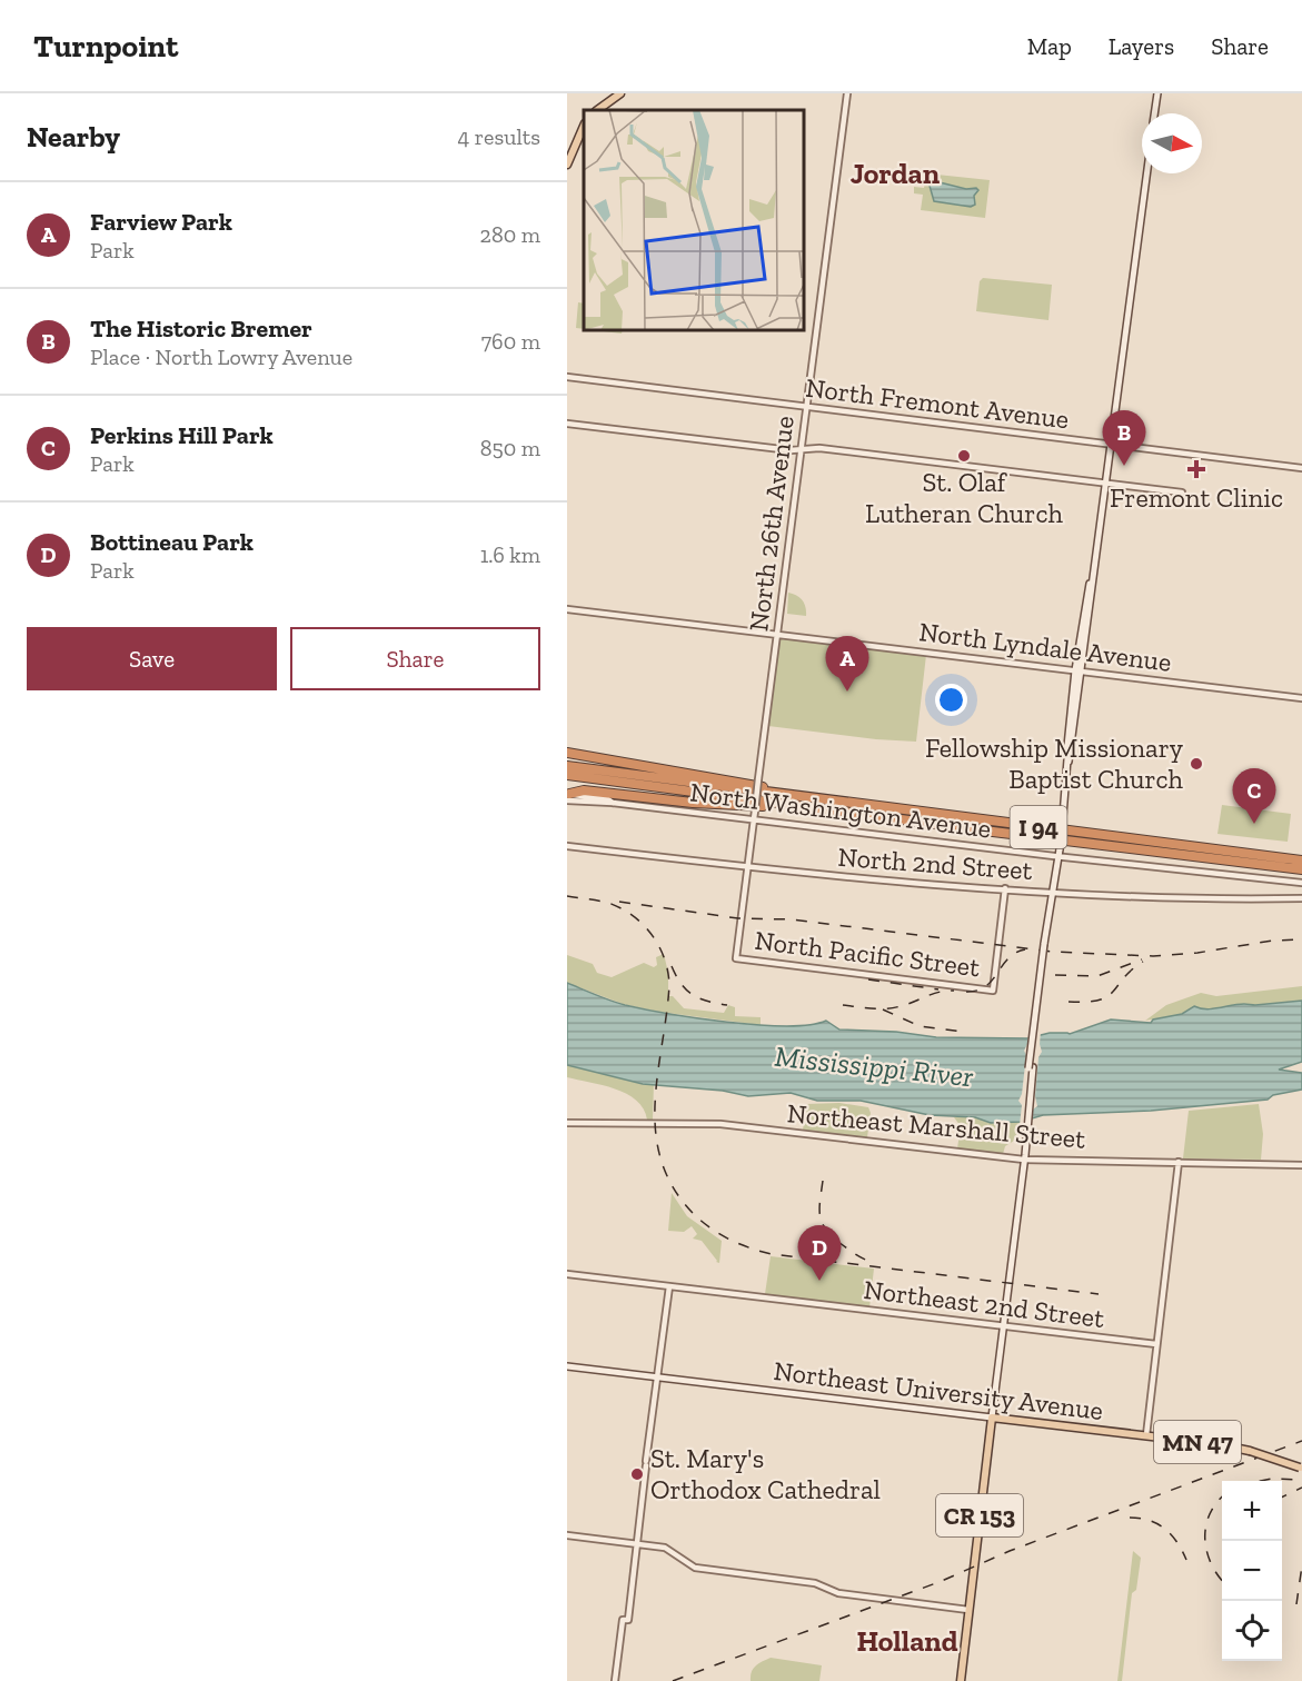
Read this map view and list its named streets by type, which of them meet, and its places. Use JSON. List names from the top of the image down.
{
  "streets": {
    "highway": ["I 94"],
    "main road": ["Northeast University Avenue", "MN 47", "CR 153"],
    "street": [
      "North Fremont Avenue",
      "North 26th Avenue",
      "North Lyndale Avenue",
      "North Washington Avenue",
      "North 2nd Street",
      "North Pacific Street",
      "Northeast Marshall Street",
      "Northeast 2nd Street"
    ]
  },
  "crossings": [
    ["North Fremont Avenue", "North 26th Avenue"],
    ["North Fremont Avenue", "CR 153"],
    ["North 26th Avenue", "North Lyndale Avenue"],
    ["North 26th Avenue", "North Washington Avenue"],
    ["North 26th Avenue", "North 2nd Street"],
    ["North 26th Avenue", "North Pacific Street"],
    ["North Lyndale Avenue", "CR 153"],
    ["North Washington Avenue", "CR 153"],
    ["North 2nd Street", "North Pacific Street"],
    ["North 2nd Street", "CR 153"],
    ["Northeast Marshall Street", "CR 153"],
    ["Northeast 2nd Street", "CR 153"],
    ["Northeast University Avenue", "CR 153"]
  ],
  "districts": ["Jordan", "Holland"],
  "water": ["Mississippi River"],
  "places": {
    "other": ["St. Olaf Lutheran Church", "Fellowship Missionary Baptist Church", "St. Mary's Orthodox Cathedral"],
    "health": ["Fremont Clinic"]
  },
  "north": "right",
  "page": {
    "header": "Turnpoint",
    "nav": ["Map", "Layers", "Share"],
    "heading": ["Nearby", "4 results"],
    "list": [
      {
        "mark": "A",
        "name": "Farview Park",
        "note": "Park",
        "value": "280 m"
      },
      {
        "mark": "B",
        "name": "The Historic Bremer",
        "note": "Place · North Lowry Avenue",
        "value": "760 m"
      },
      {
        "mark": "C",
        "name": "Perkins Hill Park",
        "note": "Park",
        "value": "850 m"
      },
      {
        "mark": "D",
        "name": "Bottineau Park",
        "note": "Park",
        "value": "1.6 km"
      }
    ],
    "pins": [
      "B",
      "A",
      "C",
      "D"
    ],
    "buttons": ["Save", "Share"],
    "map_buttons": ["+", "−"]
  }
}
